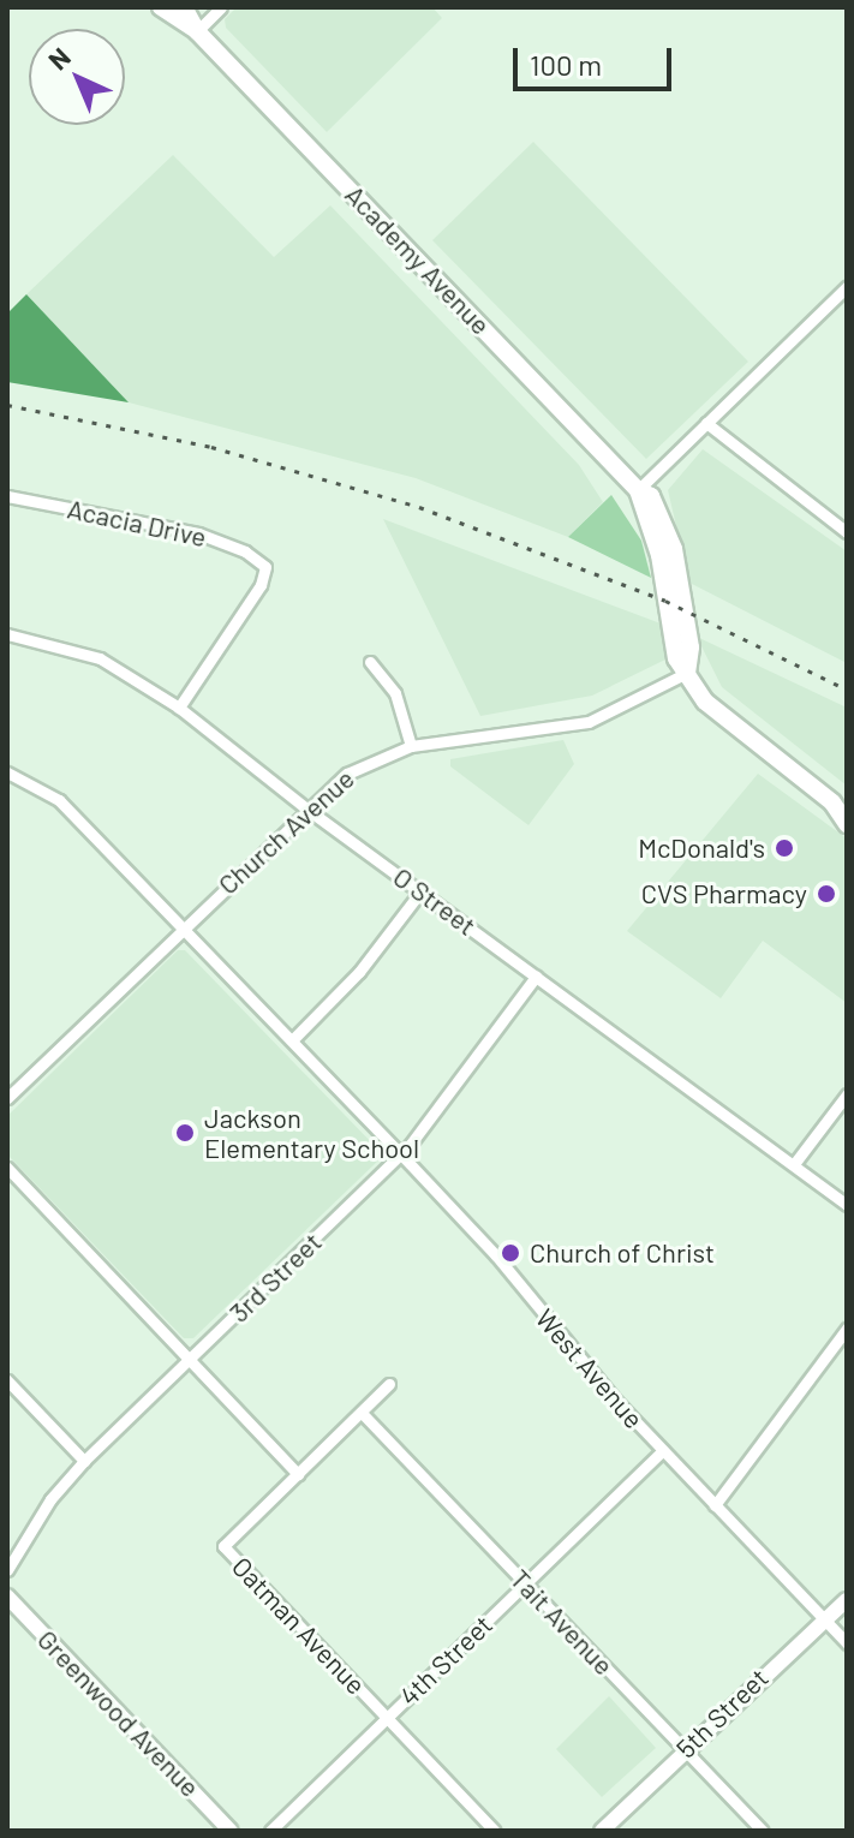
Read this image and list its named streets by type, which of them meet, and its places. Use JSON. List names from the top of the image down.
{
  "streets": {
    "main road": ["Academy Avenue"],
    "street": [
      "Acacia Drive",
      "Church Avenue",
      "O Street",
      "3rd Street",
      "West Avenue",
      "Tait Avenue",
      "Oatman Avenue",
      "4th Street",
      "Greenwood Avenue",
      "5th Street"
    ]
  },
  "crossings": [
    ["Academy Avenue", "Church Avenue"],
    ["Acacia Drive", "O Street"],
    ["Church Avenue", "O Street"],
    ["Church Avenue", "West Avenue"],
    ["O Street", "3rd Street"],
    ["3rd Street", "West Avenue"],
    ["West Avenue", "4th Street"],
    ["West Avenue", "5th Street"],
    ["Tait Avenue", "Oatman Avenue"],
    ["Tait Avenue", "4th Street"],
    ["Tait Avenue", "5th Street"],
    ["Oatman Avenue", "4th Street"]
  ],
  "places": [
    "McDonald's",
    "CVS Pharmacy",
    "Jackson Elementary School",
    "Church of Christ"
  ],
  "scale_bar": "100 m",
  "north": "top left"
}
